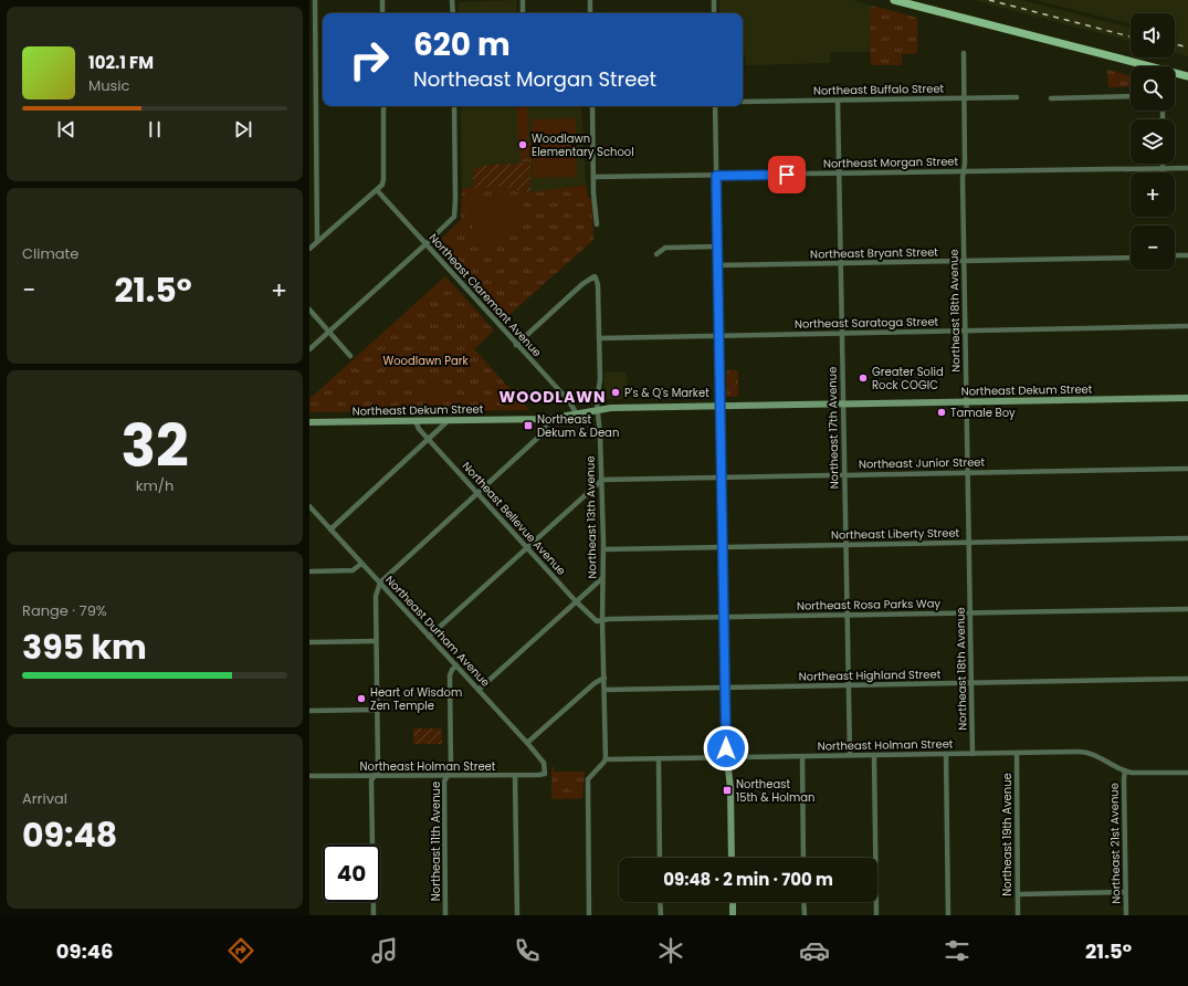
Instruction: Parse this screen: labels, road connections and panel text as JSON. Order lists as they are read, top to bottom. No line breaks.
{"streets":{"street":["Northeast Buffalo Street","Northeast Morgan Street","Northeast Bryant Street","Northeast Claremont Avenue","Northeast 18th Avenue","Northeast Saratoga Street","Northeast Dekum Street","Northeast 17th Avenue","Northeast Junior Street","Northeast 13th Avenue","Northeast Bellevue Avenue","Northeast Liberty Street","Northeast Rosa Parks Way","Northeast Durham Avenue","Northeast Highland Street","Northeast Holman Street","Northeast 19th Avenue","Northeast 11th Avenue","Northeast 21st Avenue"]},"crossings":[["Northeast Buffalo Street","Northeast 18th Avenue"],["Northeast Buffalo Street","Northeast 17th Avenue"],["Northeast Morgan Street","Northeast 18th Avenue"],["Northeast Morgan Street","Northeast 17th Avenue"],["Northeast Bryant Street","Northeast 18th Avenue"],["Northeast Bryant Street","Northeast 17th Avenue"],["Northeast Claremont Avenue","Northeast Dekum Street"],["Northeast Claremont Avenue","Northeast 13th Avenue"],["Northeast 18th Avenue","Northeast Saratoga Street"],["Northeast 18th Avenue","Northeast Dekum Street"],["Northeast 18th Avenue","Northeast Junior Street"],["Northeast 18th Avenue","Northeast Liberty Street"],["Northeast 18th Avenue","Northeast Rosa Parks Way"],["Northeast 18th Avenue","Northeast Highland Street"],["Northeast 18th Avenue","Northeast Holman Street"],["Northeast Saratoga Street","Northeast 17th Avenue"],["Northeast Saratoga Street","Northeast 13th Avenue"],["Northeast Dekum Street","Northeast 17th Avenue"],["Northeast Dekum Street","Northeast 13th Avenue"],["Northeast Dekum Street","Northeast Bellevue Avenue"],["Northeast 17th Avenue","Northeast Junior Street"],["Northeast 17th Avenue","Northeast Liberty Street"],["Northeast 17th Avenue","Northeast Rosa Parks Way"],["Northeast 17th Avenue","Northeast Highland Street"],["Northeast 17th Avenue","Northeast Holman Street"],["Northeast Junior Street","Northeast 13th Avenue"],["Northeast 13th Avenue","Northeast Bellevue Avenue"],["Northeast 13th Avenue","Northeast Liberty Street"],["Northeast 13th Avenue","Northeast Rosa Parks Way"],["Northeast 13th Avenue","Northeast Highland Street"],["Northeast 13th Avenue","Northeast Holman Street"],["Northeast Bellevue Avenue","Northeast Rosa Parks Way"],["Northeast Durham Avenue","Northeast Holman Street"],["Northeast Durham Avenue","Northeast 11th Avenue"],["Northeast Holman Street","Northeast 19th Avenue"],["Northeast Holman Street","Northeast 11th Avenue"],["Northeast Holman Street","Northeast 21st Avenue"]],"districts":["WOODLAWN"],"parks":["Woodlawn Park"],"places":{"other":["Woodlawn Elementary School","Greater Solid Rock COGIC","P's & Q's Market","Tamale Boy","Heart of Wisdom Zen Temple"],"transit":["Northeast Dekum & Dean","Northeast 15th & Holman"]},"page":{"map_buttons":["+","−"],"turn":["620 m","Northeast Morgan Street"],"song":["102.1 FM","Music"],"tile":["Climate",["32","km/h"],["Range · 79%","395 km"],["Arrival","09:48"]],"heat":["−","21.5°","+"],"limit":"40","trip":"09:48 · 2 min · 700 m","tabs":["09:46","21.5°"]}}
